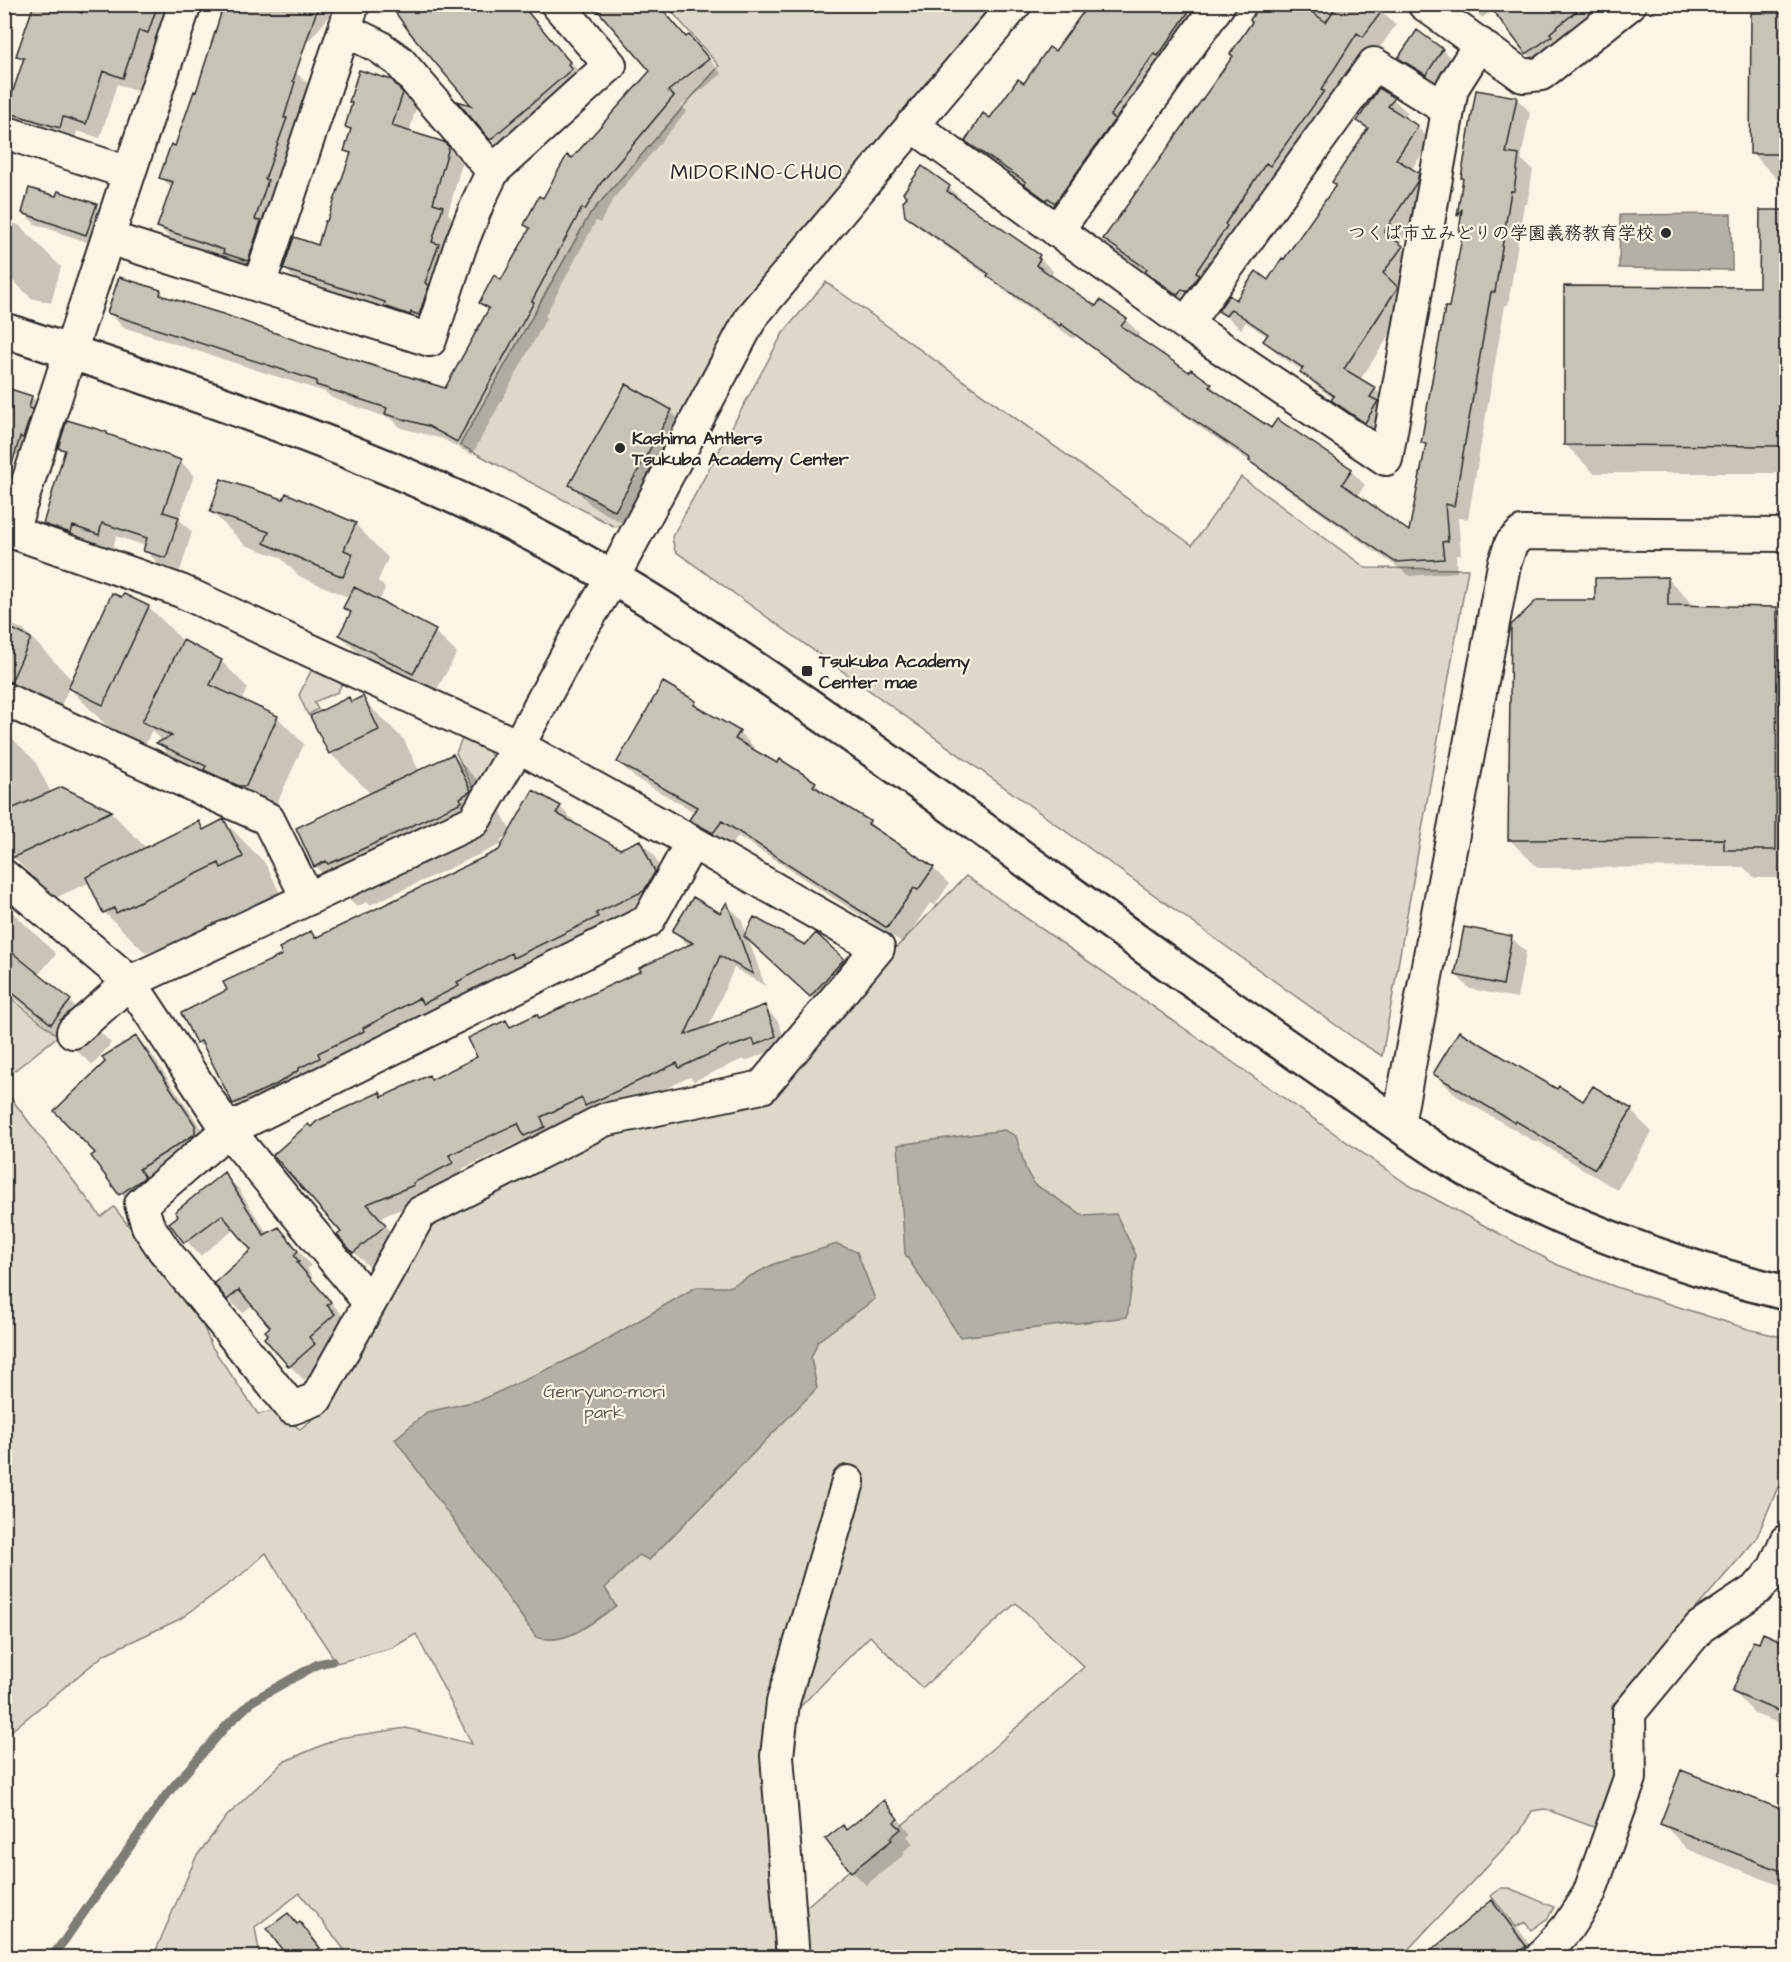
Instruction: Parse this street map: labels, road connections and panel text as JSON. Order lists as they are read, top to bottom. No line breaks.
{"districts":["MIDORINO-CHUO"],"parks":["Genryuno-mori park"],"places":{"other":["つくば市立みどりの学園義務教育学校","Kashima Antlers Tsukuba Academy Center"],"transit":["Tsukuba Academy Center mae"]}}
